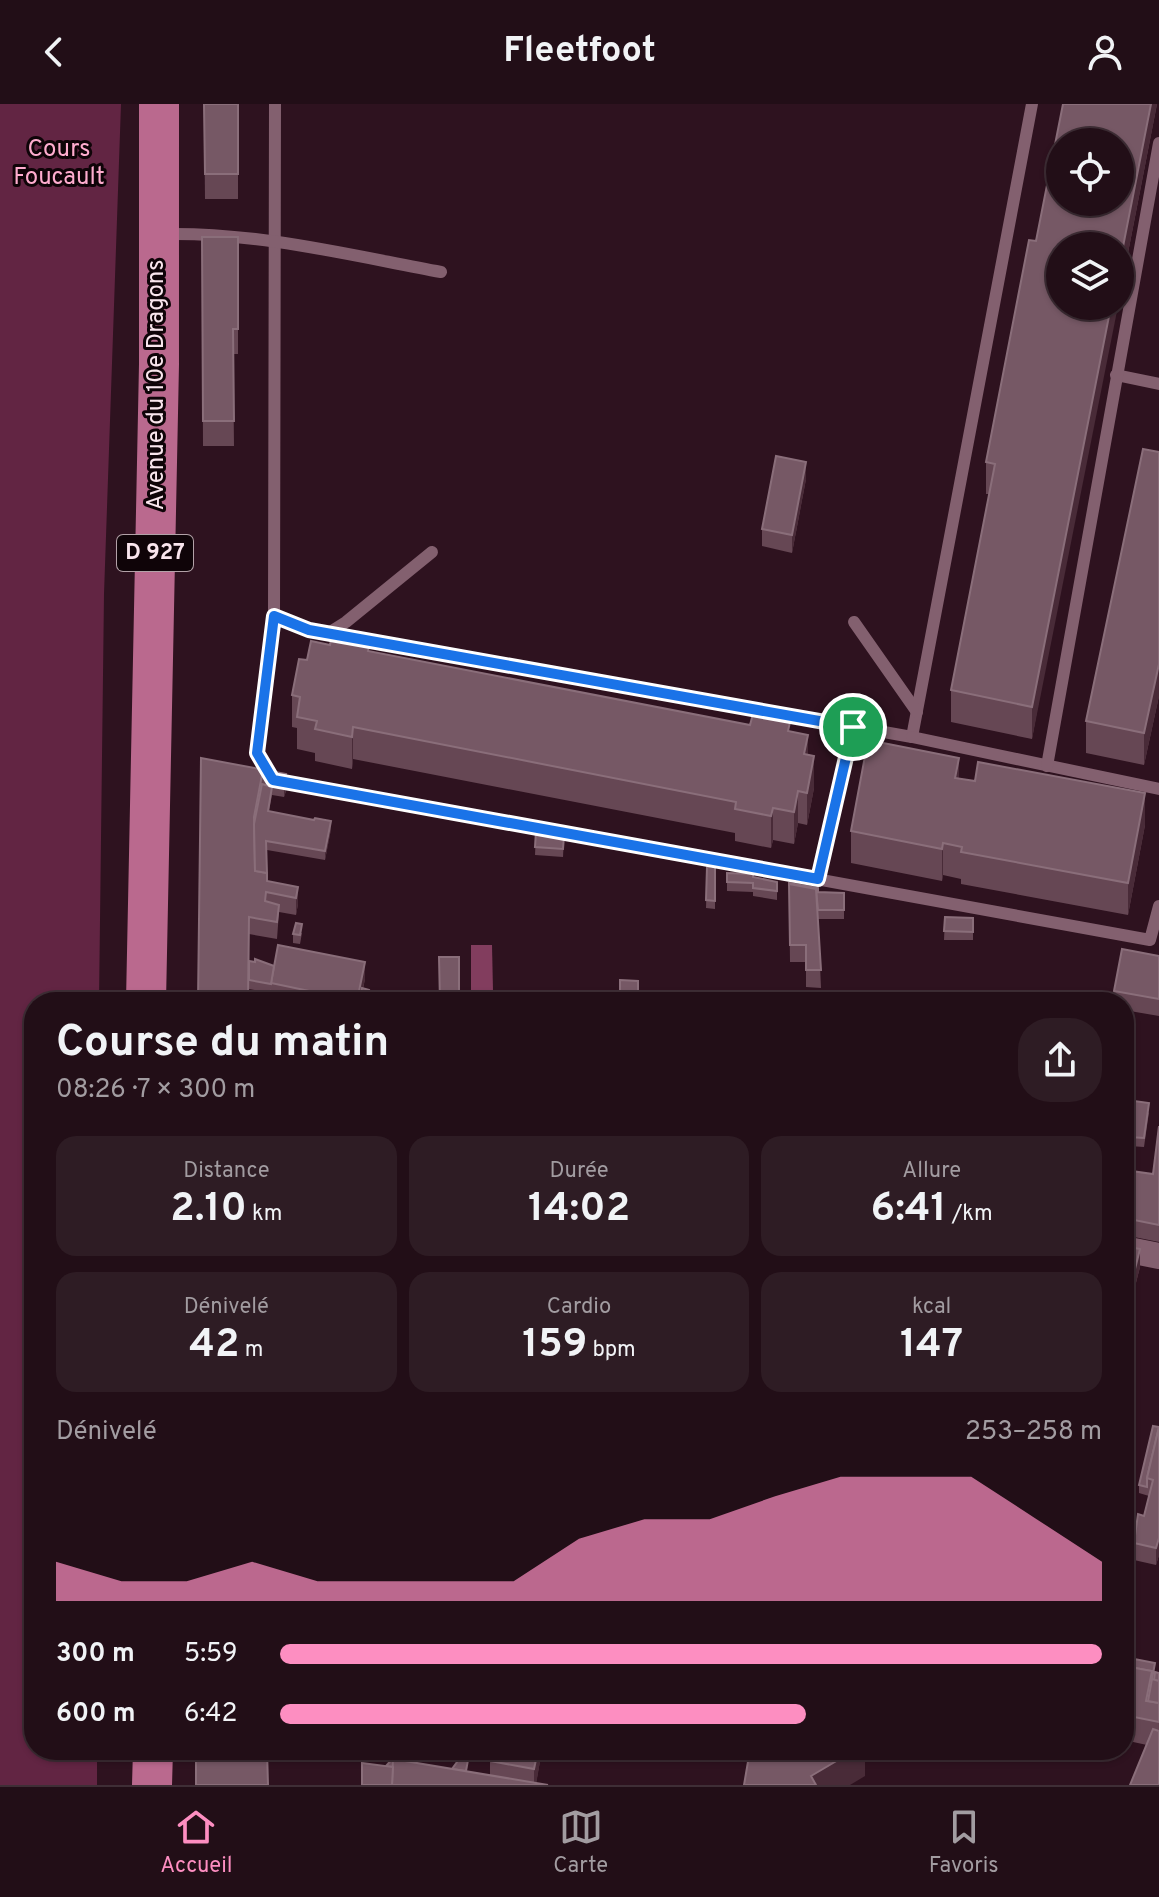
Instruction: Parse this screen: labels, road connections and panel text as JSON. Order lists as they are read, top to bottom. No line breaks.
{"streets":{"main road":["Avenue du 10e Dragons","D 927"]},"parks":["Cours Foucault"],"page":{"header":"Fleetfoot","heading":["Course du matin","08:26 · 7 × 300 m"],"stats":[["Distance","2.10 km"],["Durée","14:02"],["Allure","6:41 /km"],["Dénivelé","42 m"],["Cardio","159 bpm"],["kcal","147"]],"chart":["Dénivelé","253–258 m"],"list":[{"name":"300 m","note":"5:59"},{"name":"600 m","note":"6:42"}],"tabs":["Accueil","Carte","Favoris"]}}
